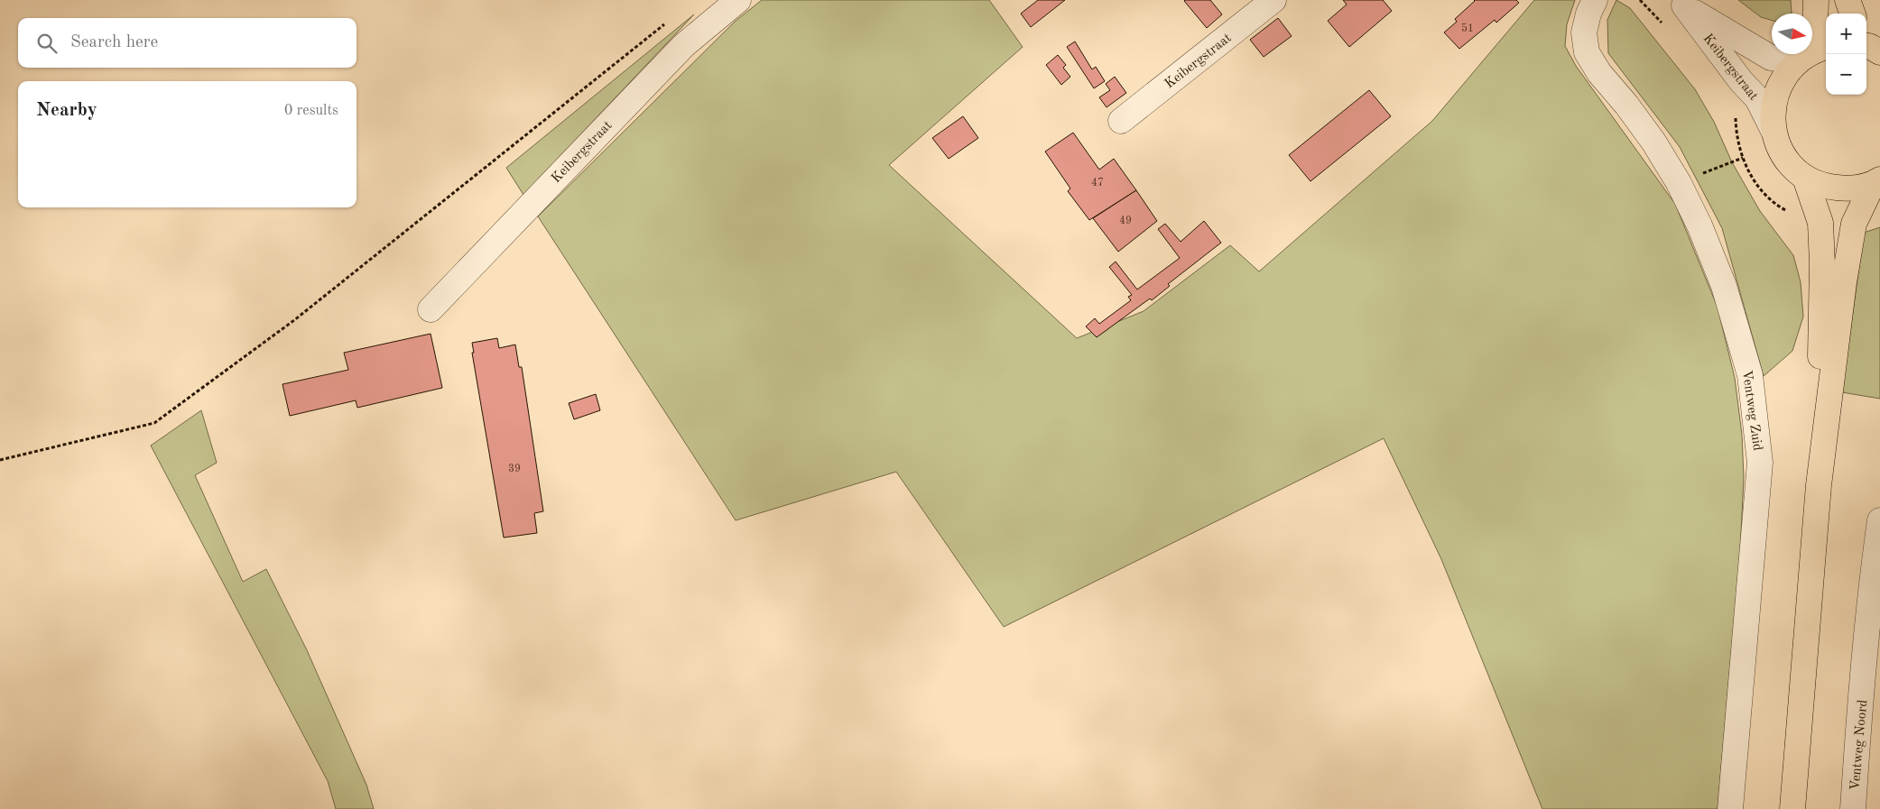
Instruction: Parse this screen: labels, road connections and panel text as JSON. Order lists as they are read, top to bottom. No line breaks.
{"streets":{"street":["Keibergstraat","Ventweg Zuid","Ventweg Noord"]},"house_numbers":["51","47","49","39"],"north":"right","page":{"map_buttons":["+","−"],"search":"Search here","heading":["Nearby","0 results"]}}
